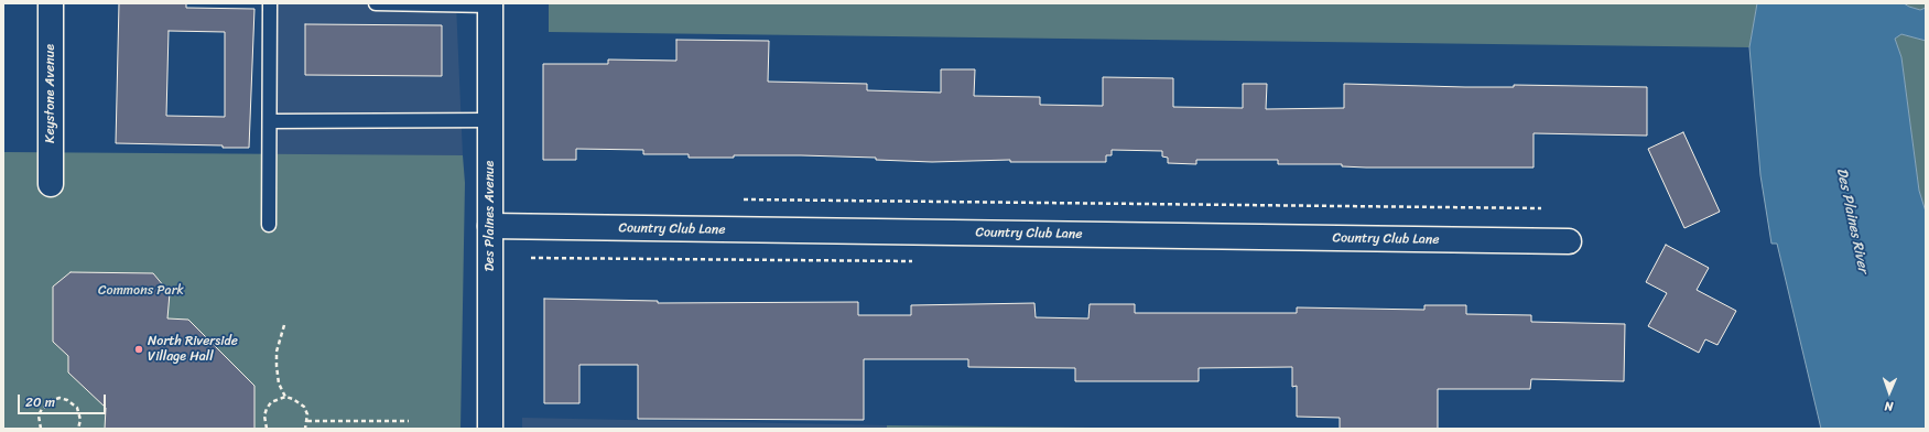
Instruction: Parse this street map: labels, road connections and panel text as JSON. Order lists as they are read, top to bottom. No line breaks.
{"streets":{"street":["Keystone Avenue","Des Plaines Avenue","Country Club Lane"]},"crossings":[["Des Plaines Avenue","Country Club Lane"]],"water":["Des Plaines River"],"parks":["Commons Park"],"places":["North Riverside Village Hall"],"scale_bar":"20 m","north":"bottom"}
